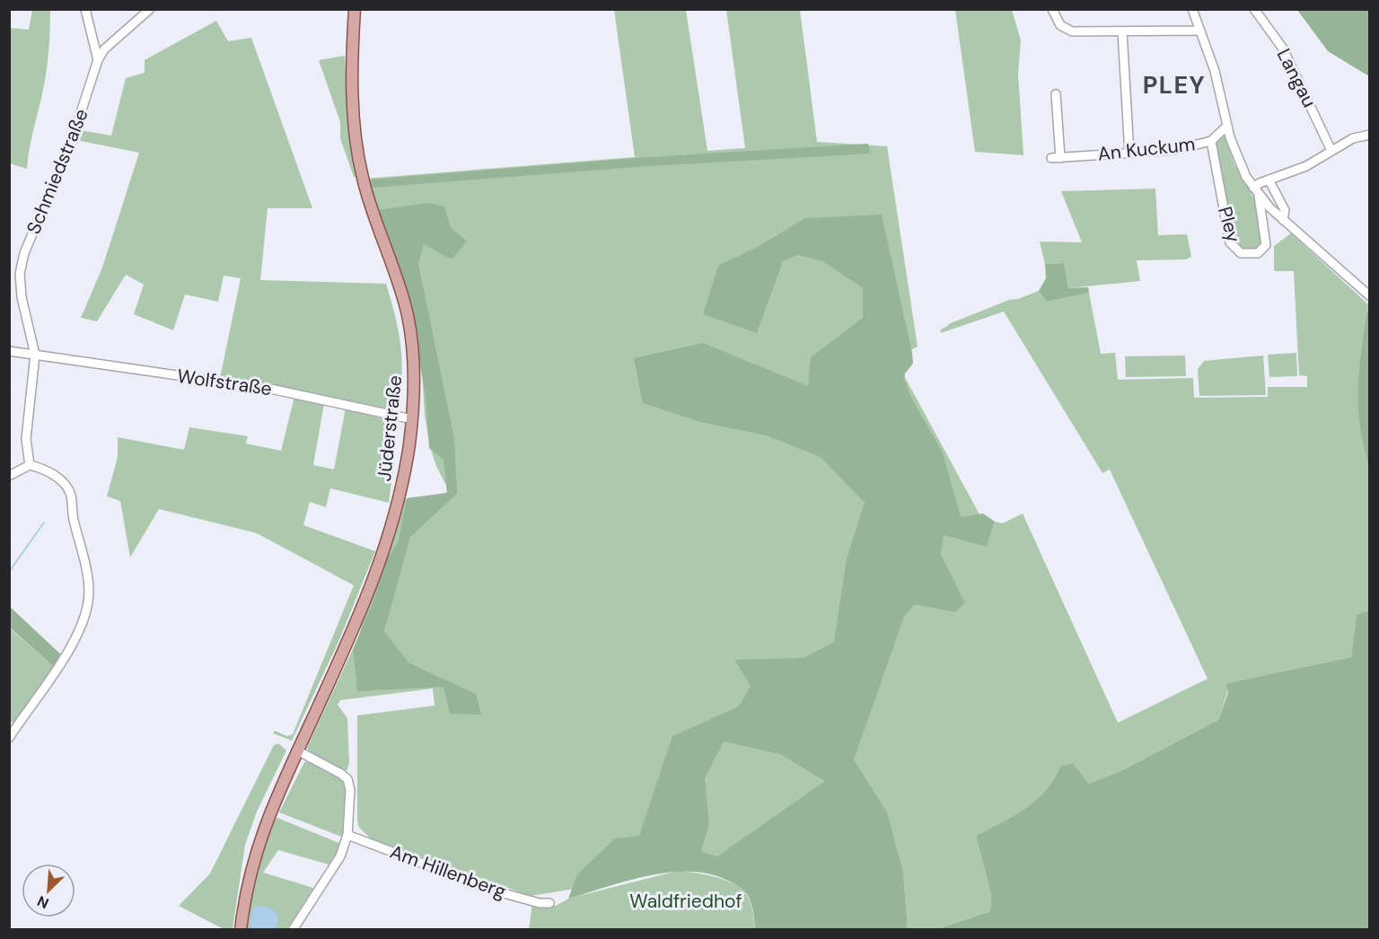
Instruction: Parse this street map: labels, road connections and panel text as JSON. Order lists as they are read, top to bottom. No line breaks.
{"streets":{"main road":["Jüderstraße"],"street":["Langau","An Kuckum","Schmiedstraße","Pley","Wolfstraße","Am Hillenberg"]},"crossings":[["An Kuckum","Pley"],["Schmiedstraße","Wolfstraße"],["Wolfstraße","Jüderstraße"]],"districts":["PLEY"],"parks":["Waldfriedhof"],"north":"bottom left"}
